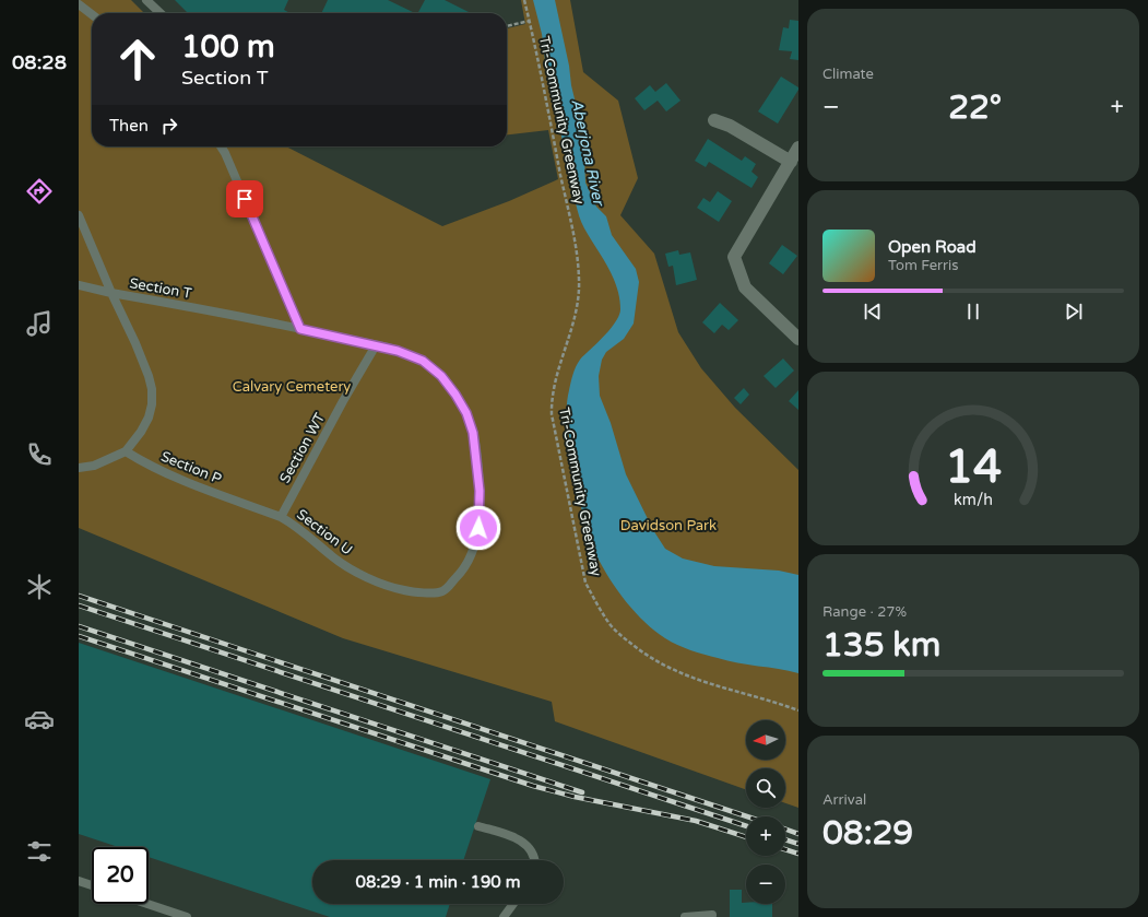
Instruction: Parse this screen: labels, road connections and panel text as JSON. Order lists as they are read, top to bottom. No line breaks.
{"streets":{"lane":["Section T","Section WT","Section P","Section U"],"path":["Tri-Community Greenway"]},"crossings":[["Section T","Section WT"],["Section T","Section P"],["Section T","Section U"],["Section WT","Section P"],["Section WT","Section U"],["Section P","Section U"]],"water":["Aberjona River"],"parks":["Calvary Cemetery","Davidson Park"],"north":"left","page":{"tabs":"08:28","tile":["Climate",["Range · 27%","135 km"],["Arrival","08:29"]],"turn":["100 m","Section T"],"heat":["−","22°","+"],"then":"Then","song":["Open Road","Tom Ferris"],"map_buttons":["+","−"],"limit":"20","trip":"08:29 · 1 min · 190 m","gauge":["14","km/h"]}}
